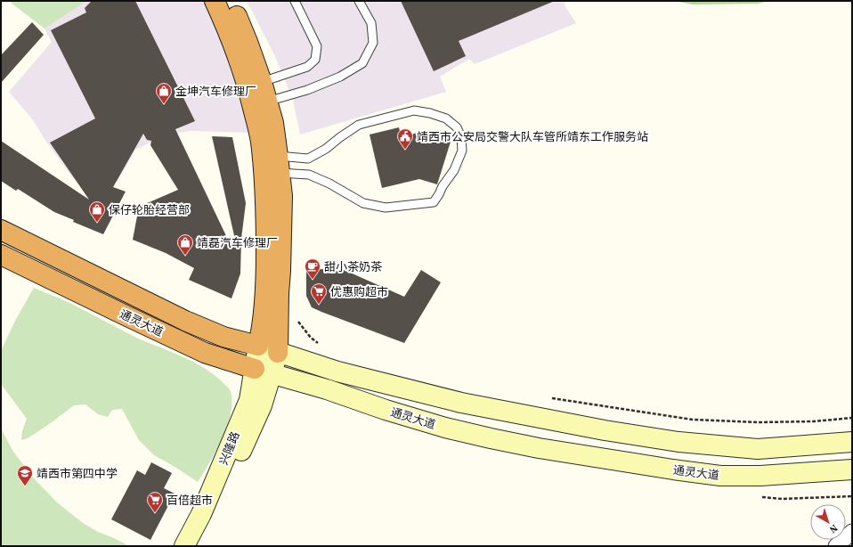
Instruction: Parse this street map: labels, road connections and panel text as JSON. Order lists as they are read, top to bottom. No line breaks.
{"streets":{"highway":["通灵大道"],"main road":["兴隆路"]},"crossings":[["通灵大道","兴隆路"]],"places":{"shop":["金坤汽车修理厂","保仔轮胎经营部","靖磊汽车修理厂"],"public building":["靖西市公安局交警大队车管所靖东工作服务站"],"cafe":["甜小茶奶茶"],"supermarket":["优惠购超市","百倍超市"],"school or university":["靖西市第四中学"]},"north":"bottom right"}
